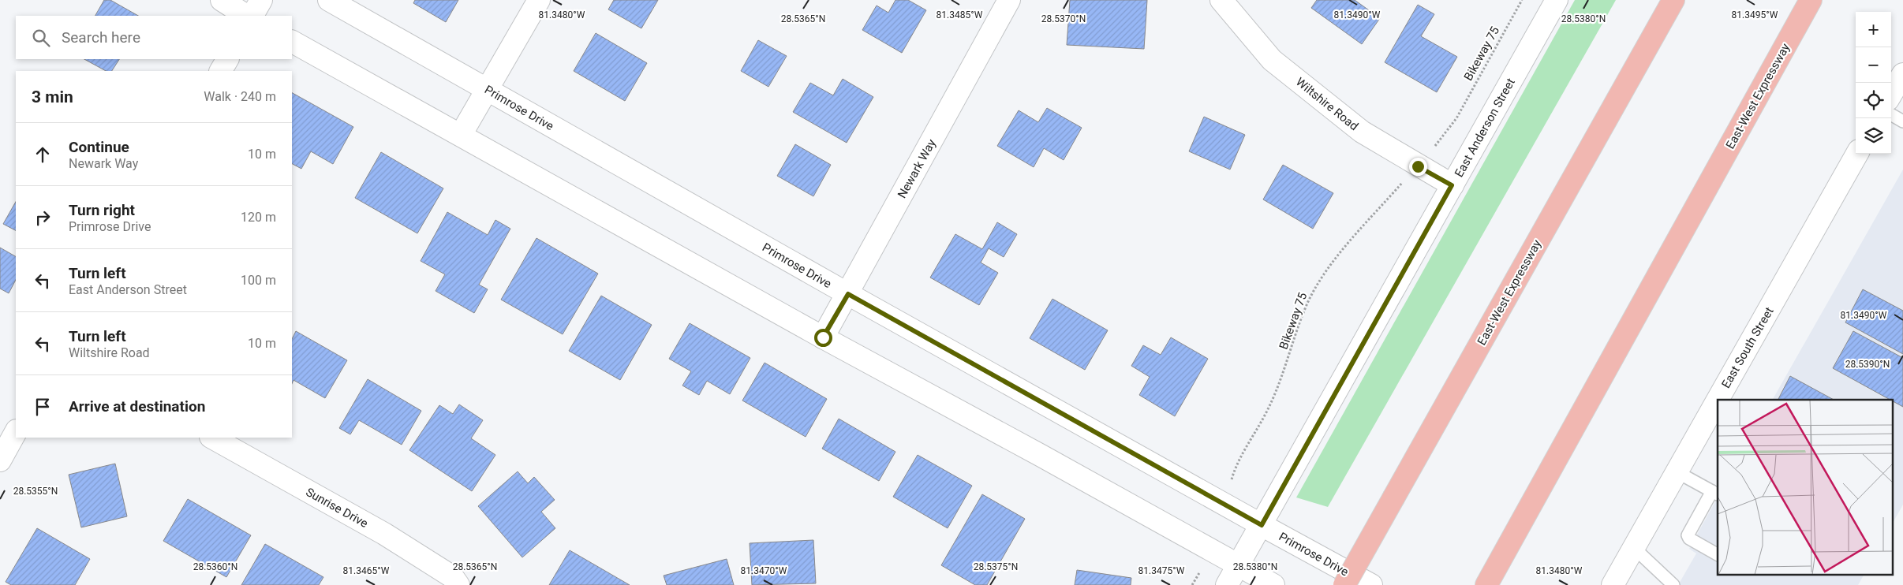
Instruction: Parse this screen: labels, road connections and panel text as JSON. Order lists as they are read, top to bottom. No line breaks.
{"streets":{"highway":["East-West Expressway"],"street":["Wiltshire Road","Primrose Drive","East Anderson Street","Newark Way","East South Street","Sunrise Drive"],"path":["Bikeway 75"]},"crossings":[["Wiltshire Road","East Anderson Street"],["Primrose Drive","East Anderson Street"],["Primrose Drive","Newark Way"]],"page":{"map_buttons":["+","−"],"search":"Search here","heading":["3 min","Walk · 240 m"],"list":[["Continue","Newark Way","10 m"],["Turn right","Primrose Drive","120 m"],["Turn left","East Anderson Street","100 m"],["Turn left","Wiltshire Road","10 m"],"Arrive at destination"]},"coordinates":["81.3495°W","81.3480°W","81.3485°W","81.3490°W","28.5365°N","28.5370°N","28.5380°N","28.5390°N","28.5355°N","28.5360°N","28.5375°N","81.3465°W","81.3470°W","81.3475°W"]}
